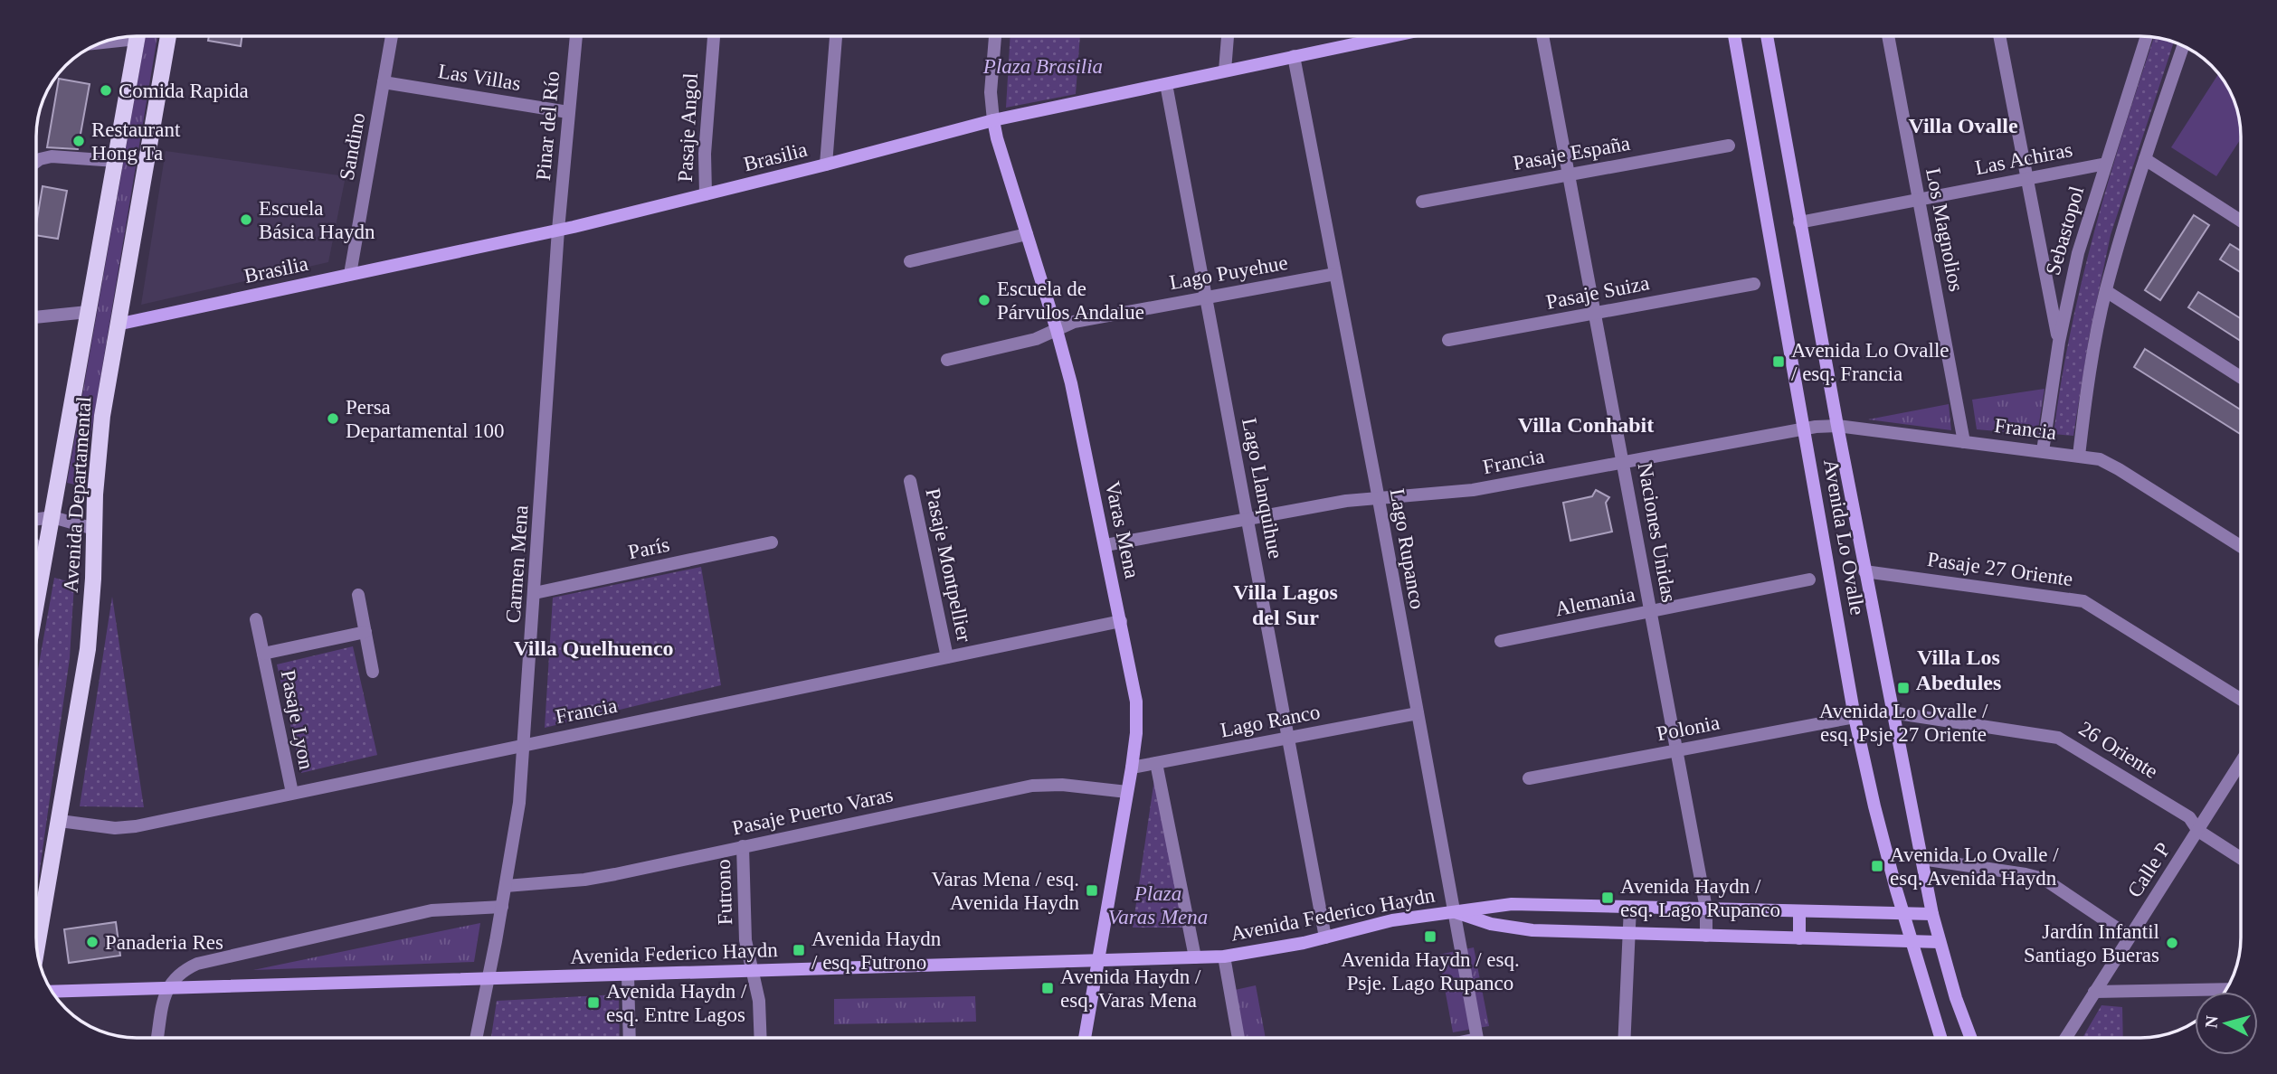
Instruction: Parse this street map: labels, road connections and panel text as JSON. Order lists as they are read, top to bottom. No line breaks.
{"streets":{"main road":["Avenida Departamental"],"street":["Las Villas","Pinar del Río","Pasaje Angol","Sandino","Pasaje España","Brasilia","Las Achiras","Los Magnolios","Sebastopol","Lago Puyehue","Pasaje Suiza","Francia","Lago Llanquihue","Varas Mena","Naciones Unidas","Avenida Lo Ovalle","París","Lago Rupanco","Carmen Mena","Pasaje Montpellier","Pasaje 27 Oriente","Alemania","Pasaje Lyon","Lago Ranco","Polonia","26 Oriente","Pasaje Puerto Varas","Calle P","Futrono","Avenida Federico Haydn"]},"crossings":[["Las Villas","Pinar del Río"],["Las Villas","Sandino"],["Pinar del Río","Brasilia"],["Pinar del Río","Carmen Mena"],["Pasaje Angol","Brasilia"],["Sandino","Brasilia"],["Pasaje España","Naciones Unidas"],["Brasilia","Lago Llanquihue"],["Brasilia","Avenida Departamental"],["Brasilia","Varas Mena"],["Brasilia","Lago Rupanco"],["Brasilia","Carmen Mena"],["Las Achiras","Los Magnolios"],["Las Achiras","Sebastopol"],["Las Achiras","Avenida Lo Ovalle"],["Los Magnolios","Francia"],["Sebastopol","Francia"],["Lago Puyehue","Lago Llanquihue"],["Lago Puyehue","Varas Mena"],["Lago Puyehue","Lago Rupanco"],["Pasaje Suiza","Naciones Unidas"],["Francia","Lago Llanquihue"],["Francia","Avenida Departamental"],["Francia","Varas Mena"],["Francia","Naciones Unidas"],["Francia","Avenida Lo Ovalle"],["Francia","Lago Rupanco"],["Francia","Carmen Mena"],["Francia","Pasaje Montpellier"],["Francia","Pasaje Lyon"],["Lago Llanquihue","Lago Ranco"],["Lago Llanquihue","Avenida Federico Haydn"],["Varas Mena","Lago Ranco"],["Varas Mena","Pasaje Puerto Varas"],["Varas Mena","Avenida Federico Haydn"],["Naciones Unidas","Alemania"],["Naciones Unidas","Polonia"],["Naciones Unidas","Avenida Federico Haydn"],["Avenida Lo Ovalle","Pasaje 27 Oriente"],["Avenida Lo Ovalle","Polonia"],["Avenida Lo Ovalle","26 Oriente"],["Avenida Lo Ovalle","Avenida Federico Haydn"],["París","Carmen Mena"],["Lago Rupanco","Lago Ranco"],["Lago Rupanco","Avenida Federico Haydn"],["Carmen Mena","Pasaje Puerto Varas"],["Carmen Mena","Avenida Federico Haydn"],["26 Oriente","Calle P"],["Pasaje Puerto Varas","Futrono"],["Futrono","Avenida Federico Haydn"]],"districts":["Villa Ovalle","Villa Conhabit","Villa Lagos del Sur","Villa Quelhuenco","Villa Los Abedules"],"parks":["Plaza Brasilia","Plaza Varas Mena"],"places":{"other":["Comida Rapida","Restaurant Hong Ta","Escuela Básica Haydn","Escuela de Párvulos Andalue","Persa Departamental 100","Panaderia Res","Jardín Infantil Santiago Bueras"],"transit":["Avenida Lo Ovalle / esq. Francia","Avenida Lo Ovalle / esq. Psje 27 Oriente","Avenida Lo Ovalle / esq. Avenida Haydn","Varas Mena / esq. Avenida Haydn","Avenida Haydn / esq. Lago Rupanco","Avenida Haydn / esq. Psje. Lago Rupanco","Avenida Haydn / esq. Futrono","Avenida Haydn / esq. Varas Mena","Avenida Haydn / esq. Entre Lagos"]},"north":"left"}
